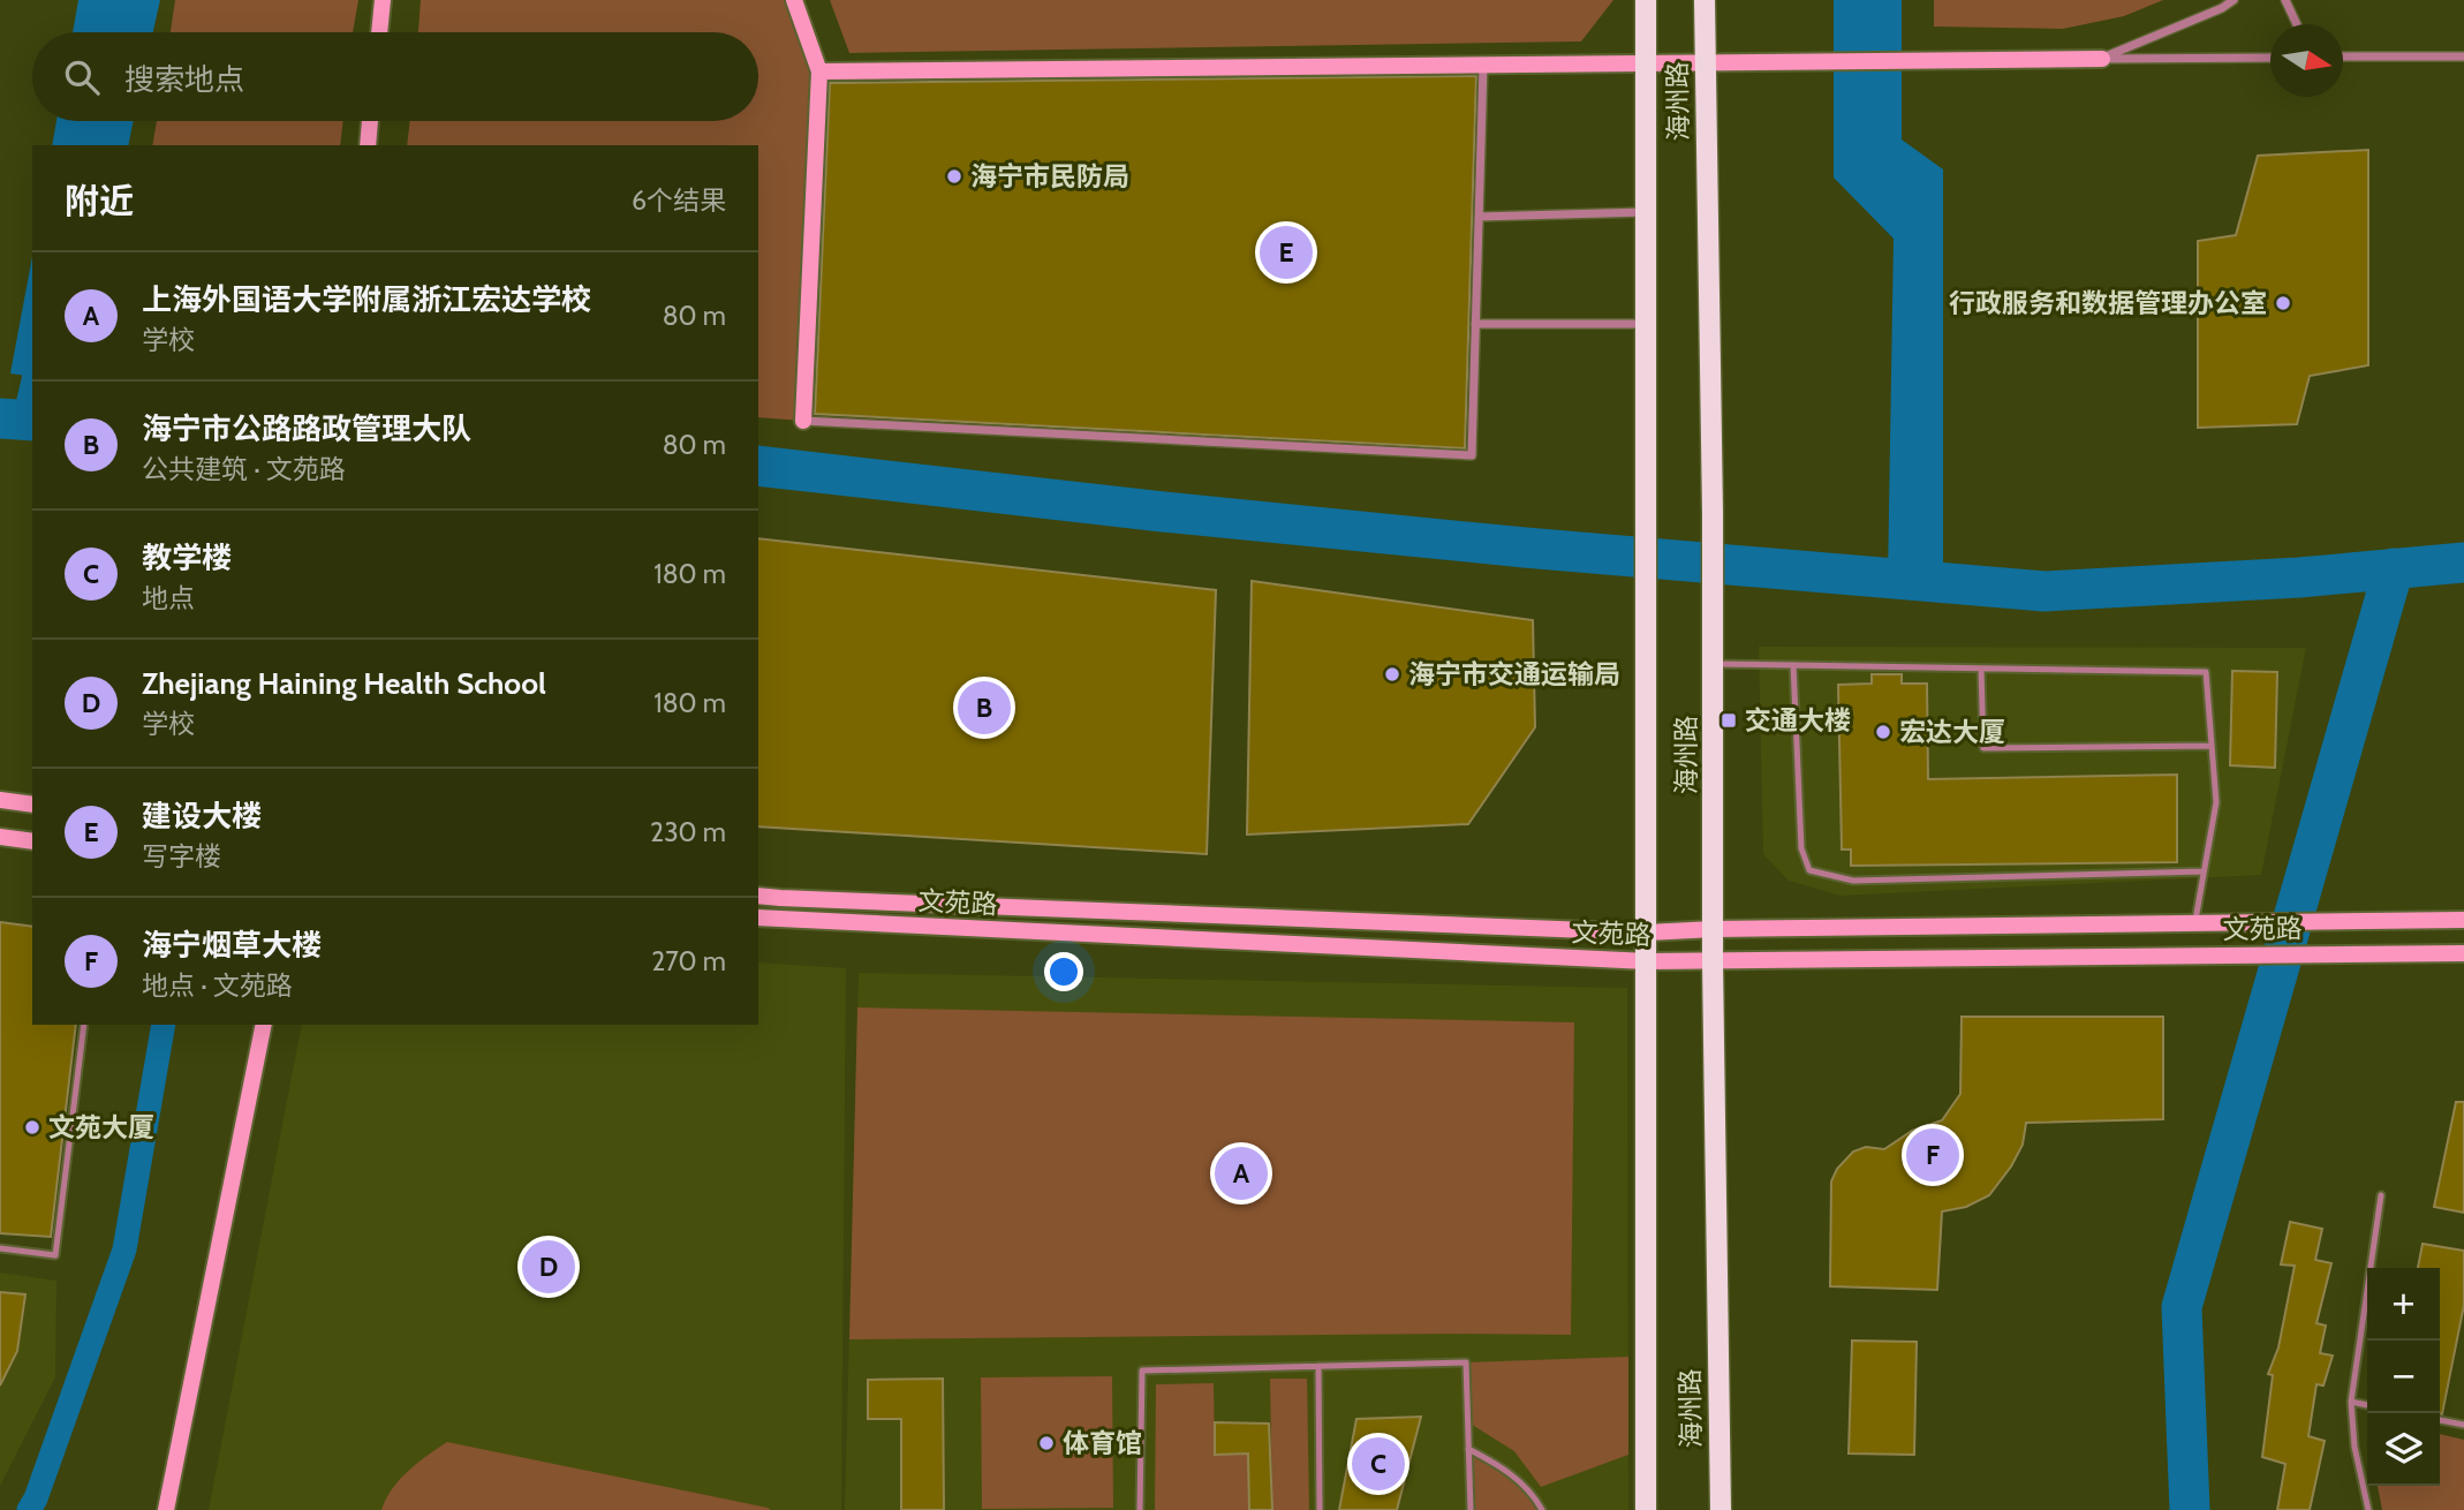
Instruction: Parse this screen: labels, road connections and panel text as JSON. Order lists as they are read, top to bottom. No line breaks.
{"streets":{"main road":["海州路","文苑路"]},"crossings":[["海州路","文苑路"]],"places":{"other":["海宁市民防局","行政服务和数据管理办公室","海宁市交通运输局","宏达大厦","文苑大厦","体育馆"],"transit":["交通大楼"]},"north":"right","page":{"search":"搜索地点","heading":["附近","6个结果"],"pins":["E","B","F","A","D","C"],"list":[{"mark":"A","name":"上海外国语大学附属浙江宏达学校","note":"学校","value":"80 m"},{"mark":"B","name":"海宁市公路路政管理大队","note":"公共建筑 · 文苑路","value":"80 m"},{"mark":"C","name":"教学楼","note":"地点","value":"180 m"},{"mark":"D","name":"Zhejiang Haining Health School","note":"学校","value":"180 m"},{"mark":"E","name":"建设大楼","note":"写字楼","value":"230 m"},{"mark":"F","name":"海宁烟草大楼","note":"地点 · 文苑路","value":"270 m"}],"map_buttons":["+","−"]}}
